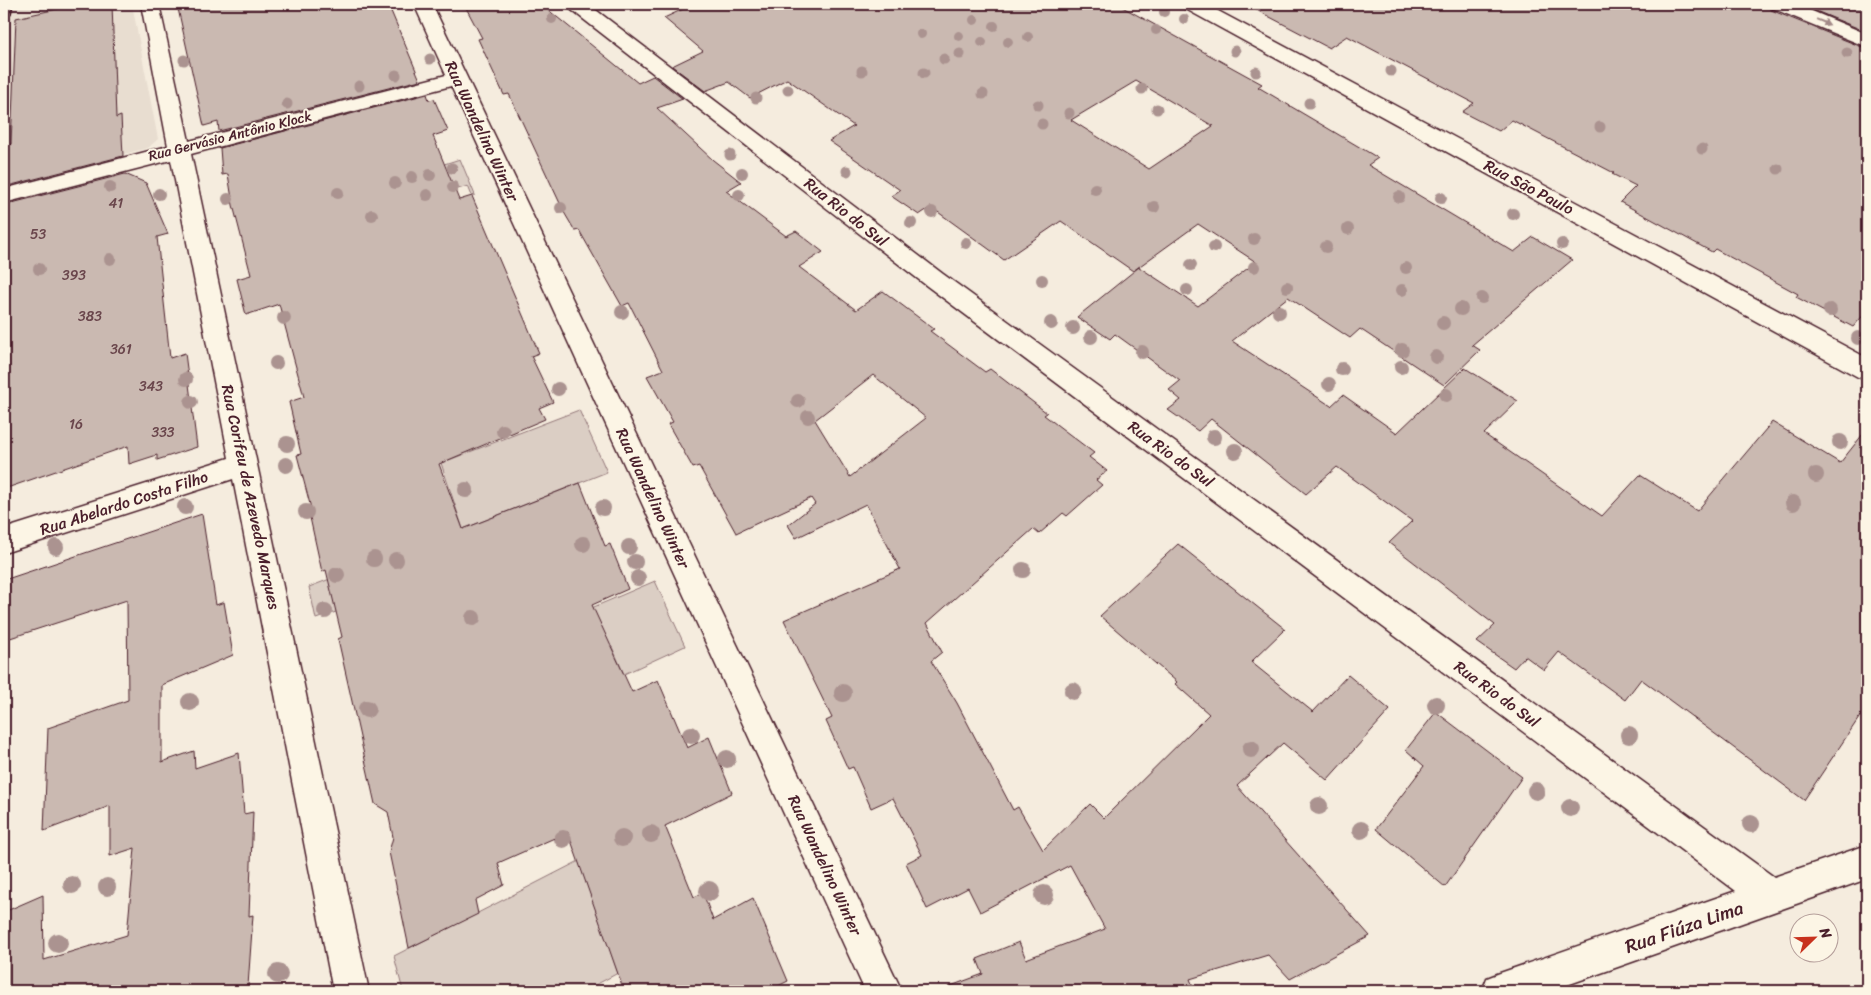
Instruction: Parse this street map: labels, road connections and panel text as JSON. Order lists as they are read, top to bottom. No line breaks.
{"streets":{"street":["Rua Wandelino Winter","Rua Gervásio Antônio Klock","Rua São Paulo","Rua Rio do Sul","Rua Corifeu de Azevedo Marques","Rua Abelardo Costa Filho","Rua Fiúza Lima"]},"crossings":[["Rua Wandelino Winter","Rua Gervásio Antônio Klock"],["Rua Gervásio Antônio Klock","Rua Corifeu de Azevedo Marques"],["Rua Rio do Sul","Rua Fiúza Lima"],["Rua Corifeu de Azevedo Marques","Rua Abelardo Costa Filho"]],"house_numbers":["41","53","393","383","361","343","16","333"],"north":"top right"}
